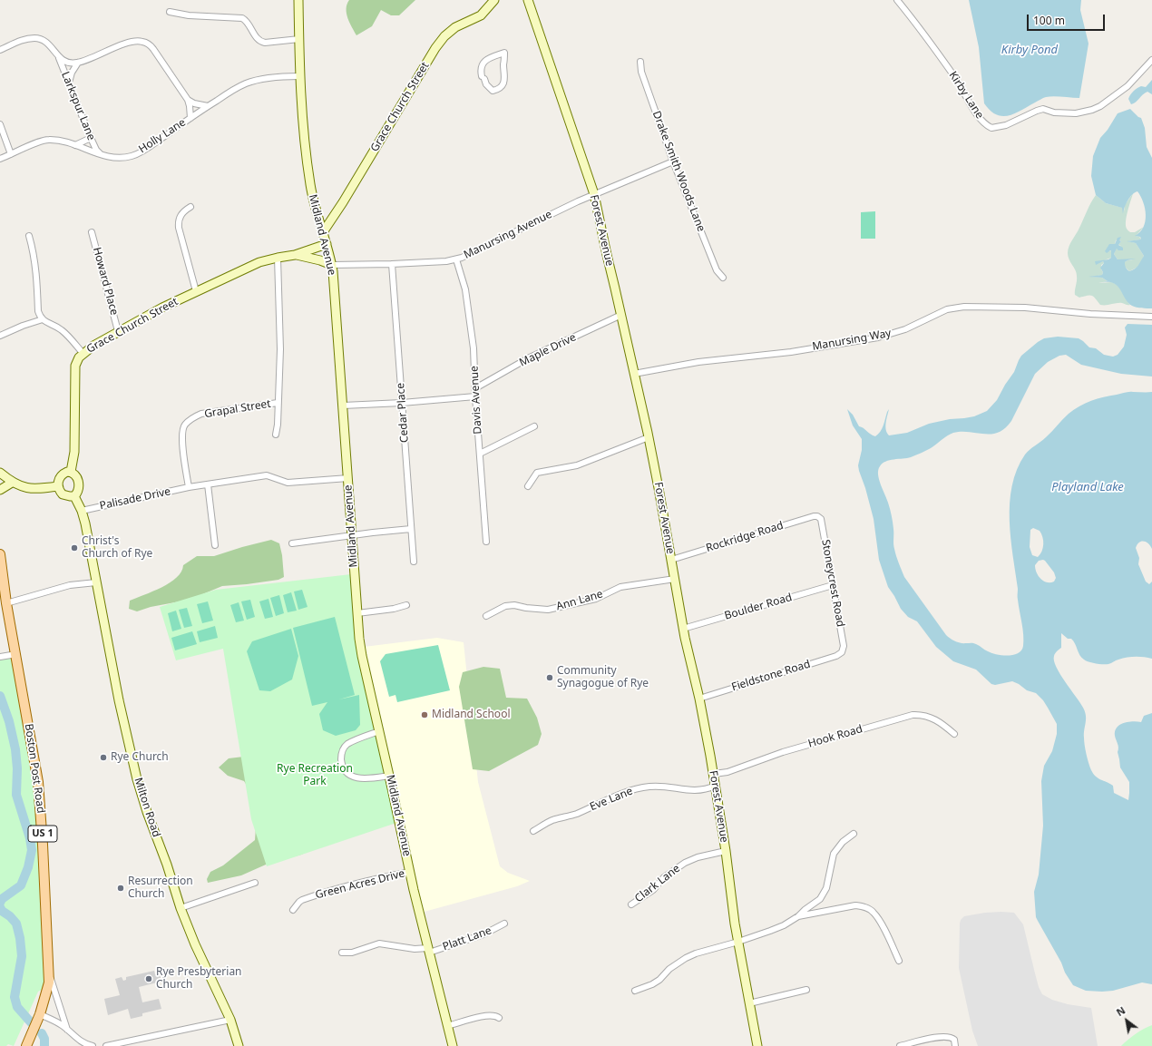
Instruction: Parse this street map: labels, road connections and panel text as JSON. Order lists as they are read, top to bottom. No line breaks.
{"streets":{"main road":["Boston Post Road","US 1"],"street":["Kirby Lane","Larkspur Lane","Grace Church Street","Holly Lane","Drake Smith Woods Lane","Forest Avenue","Midland Avenue","Manursing Avenue","Howard Place","Manursing Way","Maple Drive","Davis Avenue","Grapal Street","Cedar Place","Palisade Drive","Rockridge Road","Stoneycrest Road","Ann Lane","Boulder Road","Fieldstone Road","Hook Road","Eve Lane","Milton Road","Clark Lane","Green Acres Drive","Platt Lane"]},"crossings":[["Larkspur Lane","Holly Lane"],["Grace Church Street","Midland Avenue"],["Grace Church Street","Manursing Avenue"],["Grace Church Street","Howard Place"],["Grace Church Street","Grapal Street"],["Grace Church Street","Milton Road"],["Holly Lane","Midland Avenue"],["Drake Smith Woods Lane","Manursing Avenue"],["Forest Avenue","Manursing Avenue"],["Forest Avenue","Manursing Way"],["Forest Avenue","Maple Drive"],["Forest Avenue","Rockridge Road"],["Forest Avenue","Ann Lane"],["Forest Avenue","Boulder Road"],["Forest Avenue","Fieldstone Road"],["Forest Avenue","Hook Road"],["Forest Avenue","Eve Lane"],["Forest Avenue","Clark Lane"],["Midland Avenue","Manursing Avenue"],["Midland Avenue","Palisade Drive"],["Midland Avenue","Green Acres Drive"],["Midland Avenue","Platt Lane"],["Manursing Avenue","Davis Avenue"],["Manursing Avenue","Cedar Place"],["Maple Drive","Davis Avenue"],["Grapal Street","Palisade Drive"],["Palisade Drive","Milton Road"],["Rockridge Road","Stoneycrest Road"],["Stoneycrest Road","Boulder Road"],["Stoneycrest Road","Fieldstone Road"]],"water":["Kirby Pond","Playland Lake"],"parks":["Rye Recreation Park"],"places":["Christ's Church of Rye","Community Synagogue of Rye","Midland School","Rye Church","Resurrection Church","Rye Presbyterian Church"],"scale_bar":"100 m","north":"top left"}
